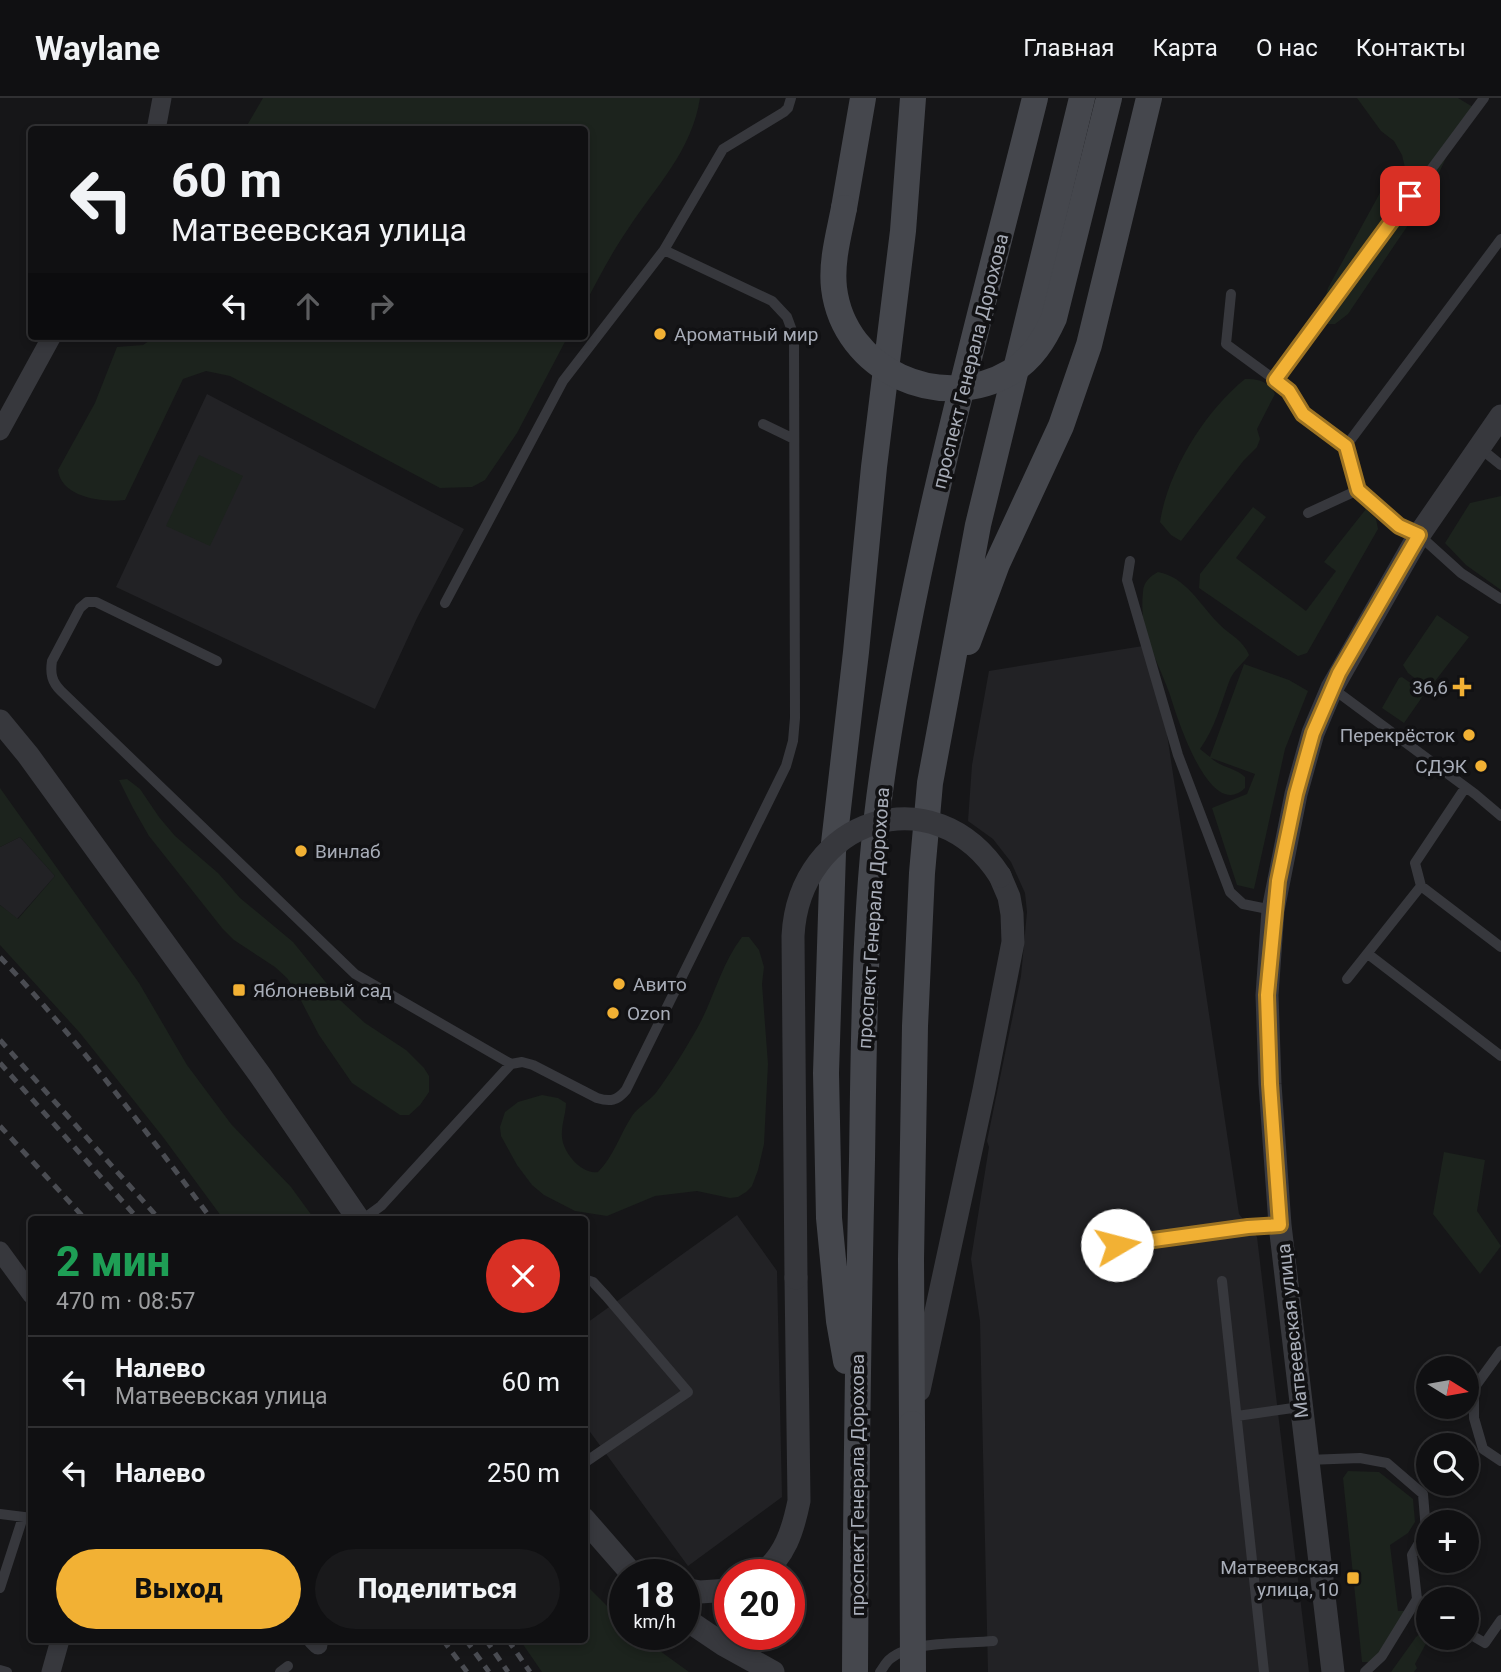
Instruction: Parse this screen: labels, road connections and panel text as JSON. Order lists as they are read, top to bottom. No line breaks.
{"streets":{"main road":["проспект Генерала Дорохова"],"street":["Матвеевская улица"]},"places":{"other":["Ароматный мир","Перекрёсток","СДЭК","Винлаб","Авито","Ozon"],"health":["36,6"],"transit":["Яблоневый сад","Матвеевская улица, 10"]},"north":"right","page":{"header":"Waylane","nav":["Главная","Карта","О нас","Контакты"],"turn":["60 m","Матвеевская улица"],"heading":["2 мин","470 m · 08:57"],"list":[{"name":"Налево","note":"Матвеевская улица","value":"60 m"},{"name":"Налево","value":"250 m"}],"map_buttons":["+","−"],"buttons":["Выход","Поделиться"],"speed":"18 km/h","limit":"20"}}
